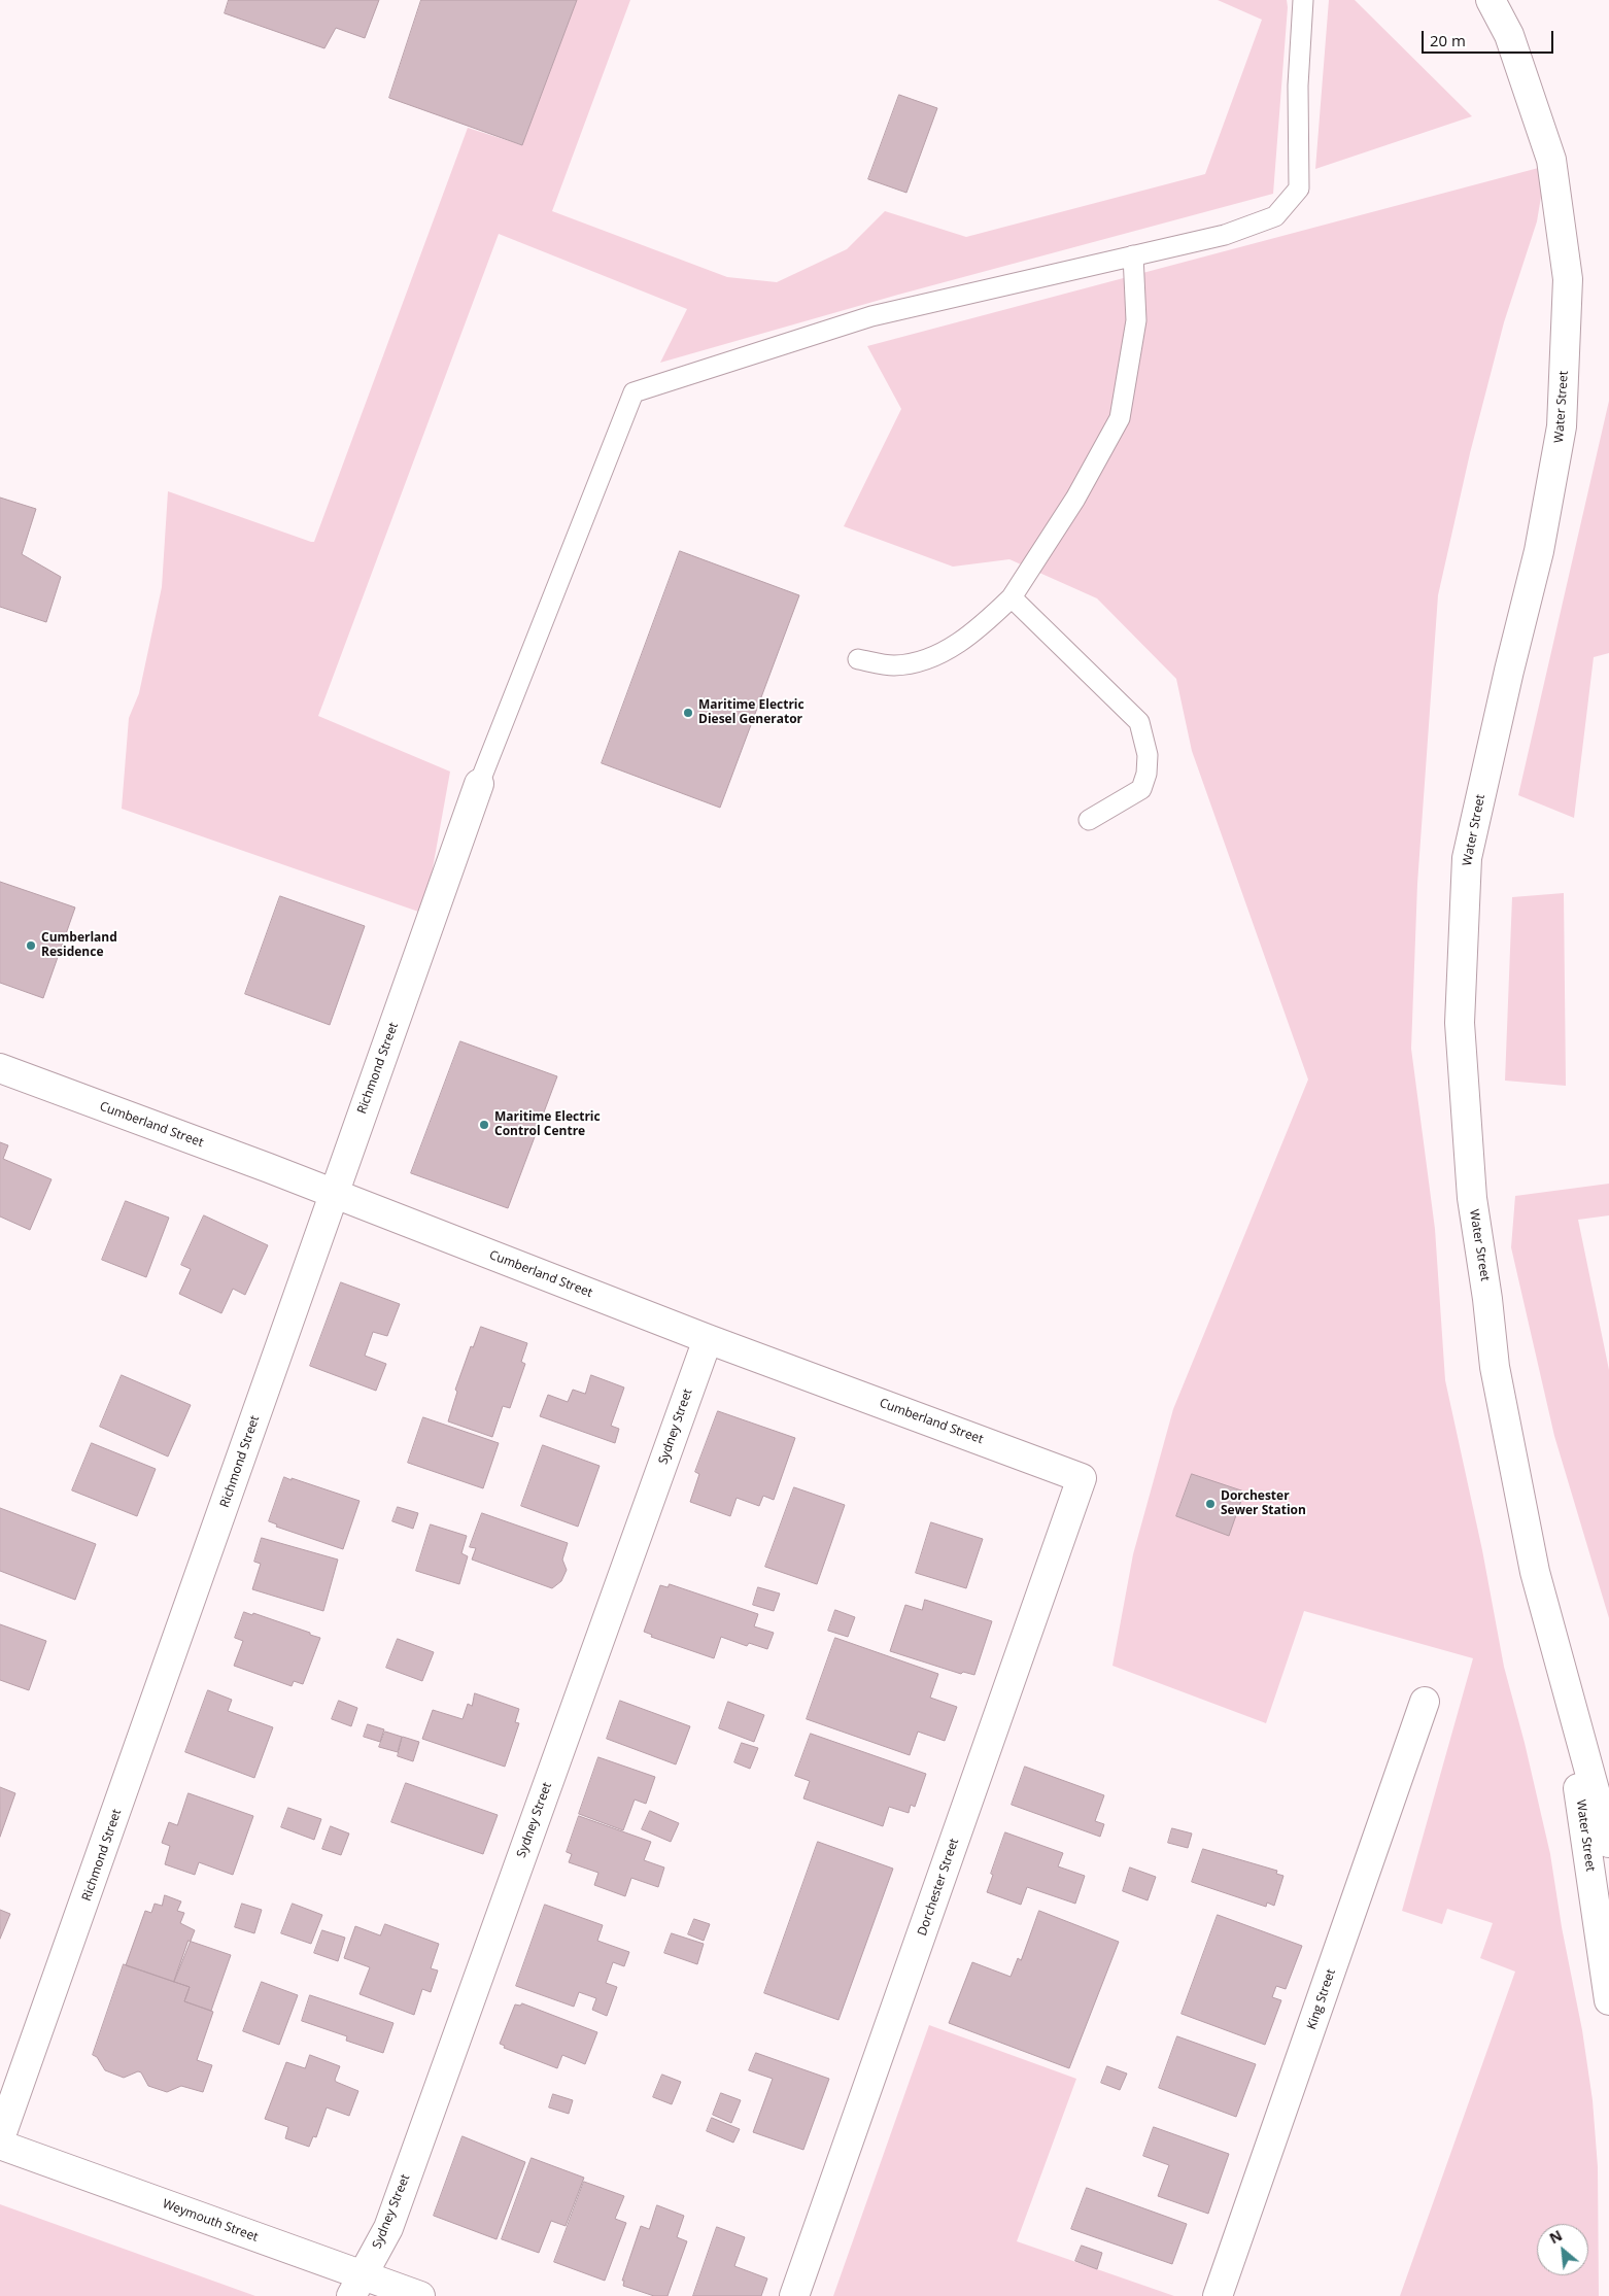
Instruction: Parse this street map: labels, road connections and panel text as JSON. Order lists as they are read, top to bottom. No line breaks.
{"streets":{"street":["Water Street","Richmond Street","Cumberland Street","Sydney Street","Dorchester Street","King Street","Weymouth Street"]},"crossings":[["Richmond Street","Cumberland Street"],["Cumberland Street","Sydney Street"],["Cumberland Street","Dorchester Street"],["Sydney Street","Weymouth Street"]],"places":["Maritime Electric Diesel Generator","Cumberland Residence","Maritime Electric Control Centre","Dorchester Sewer Station"],"scale_bar":"20 m","north":"top left"}
